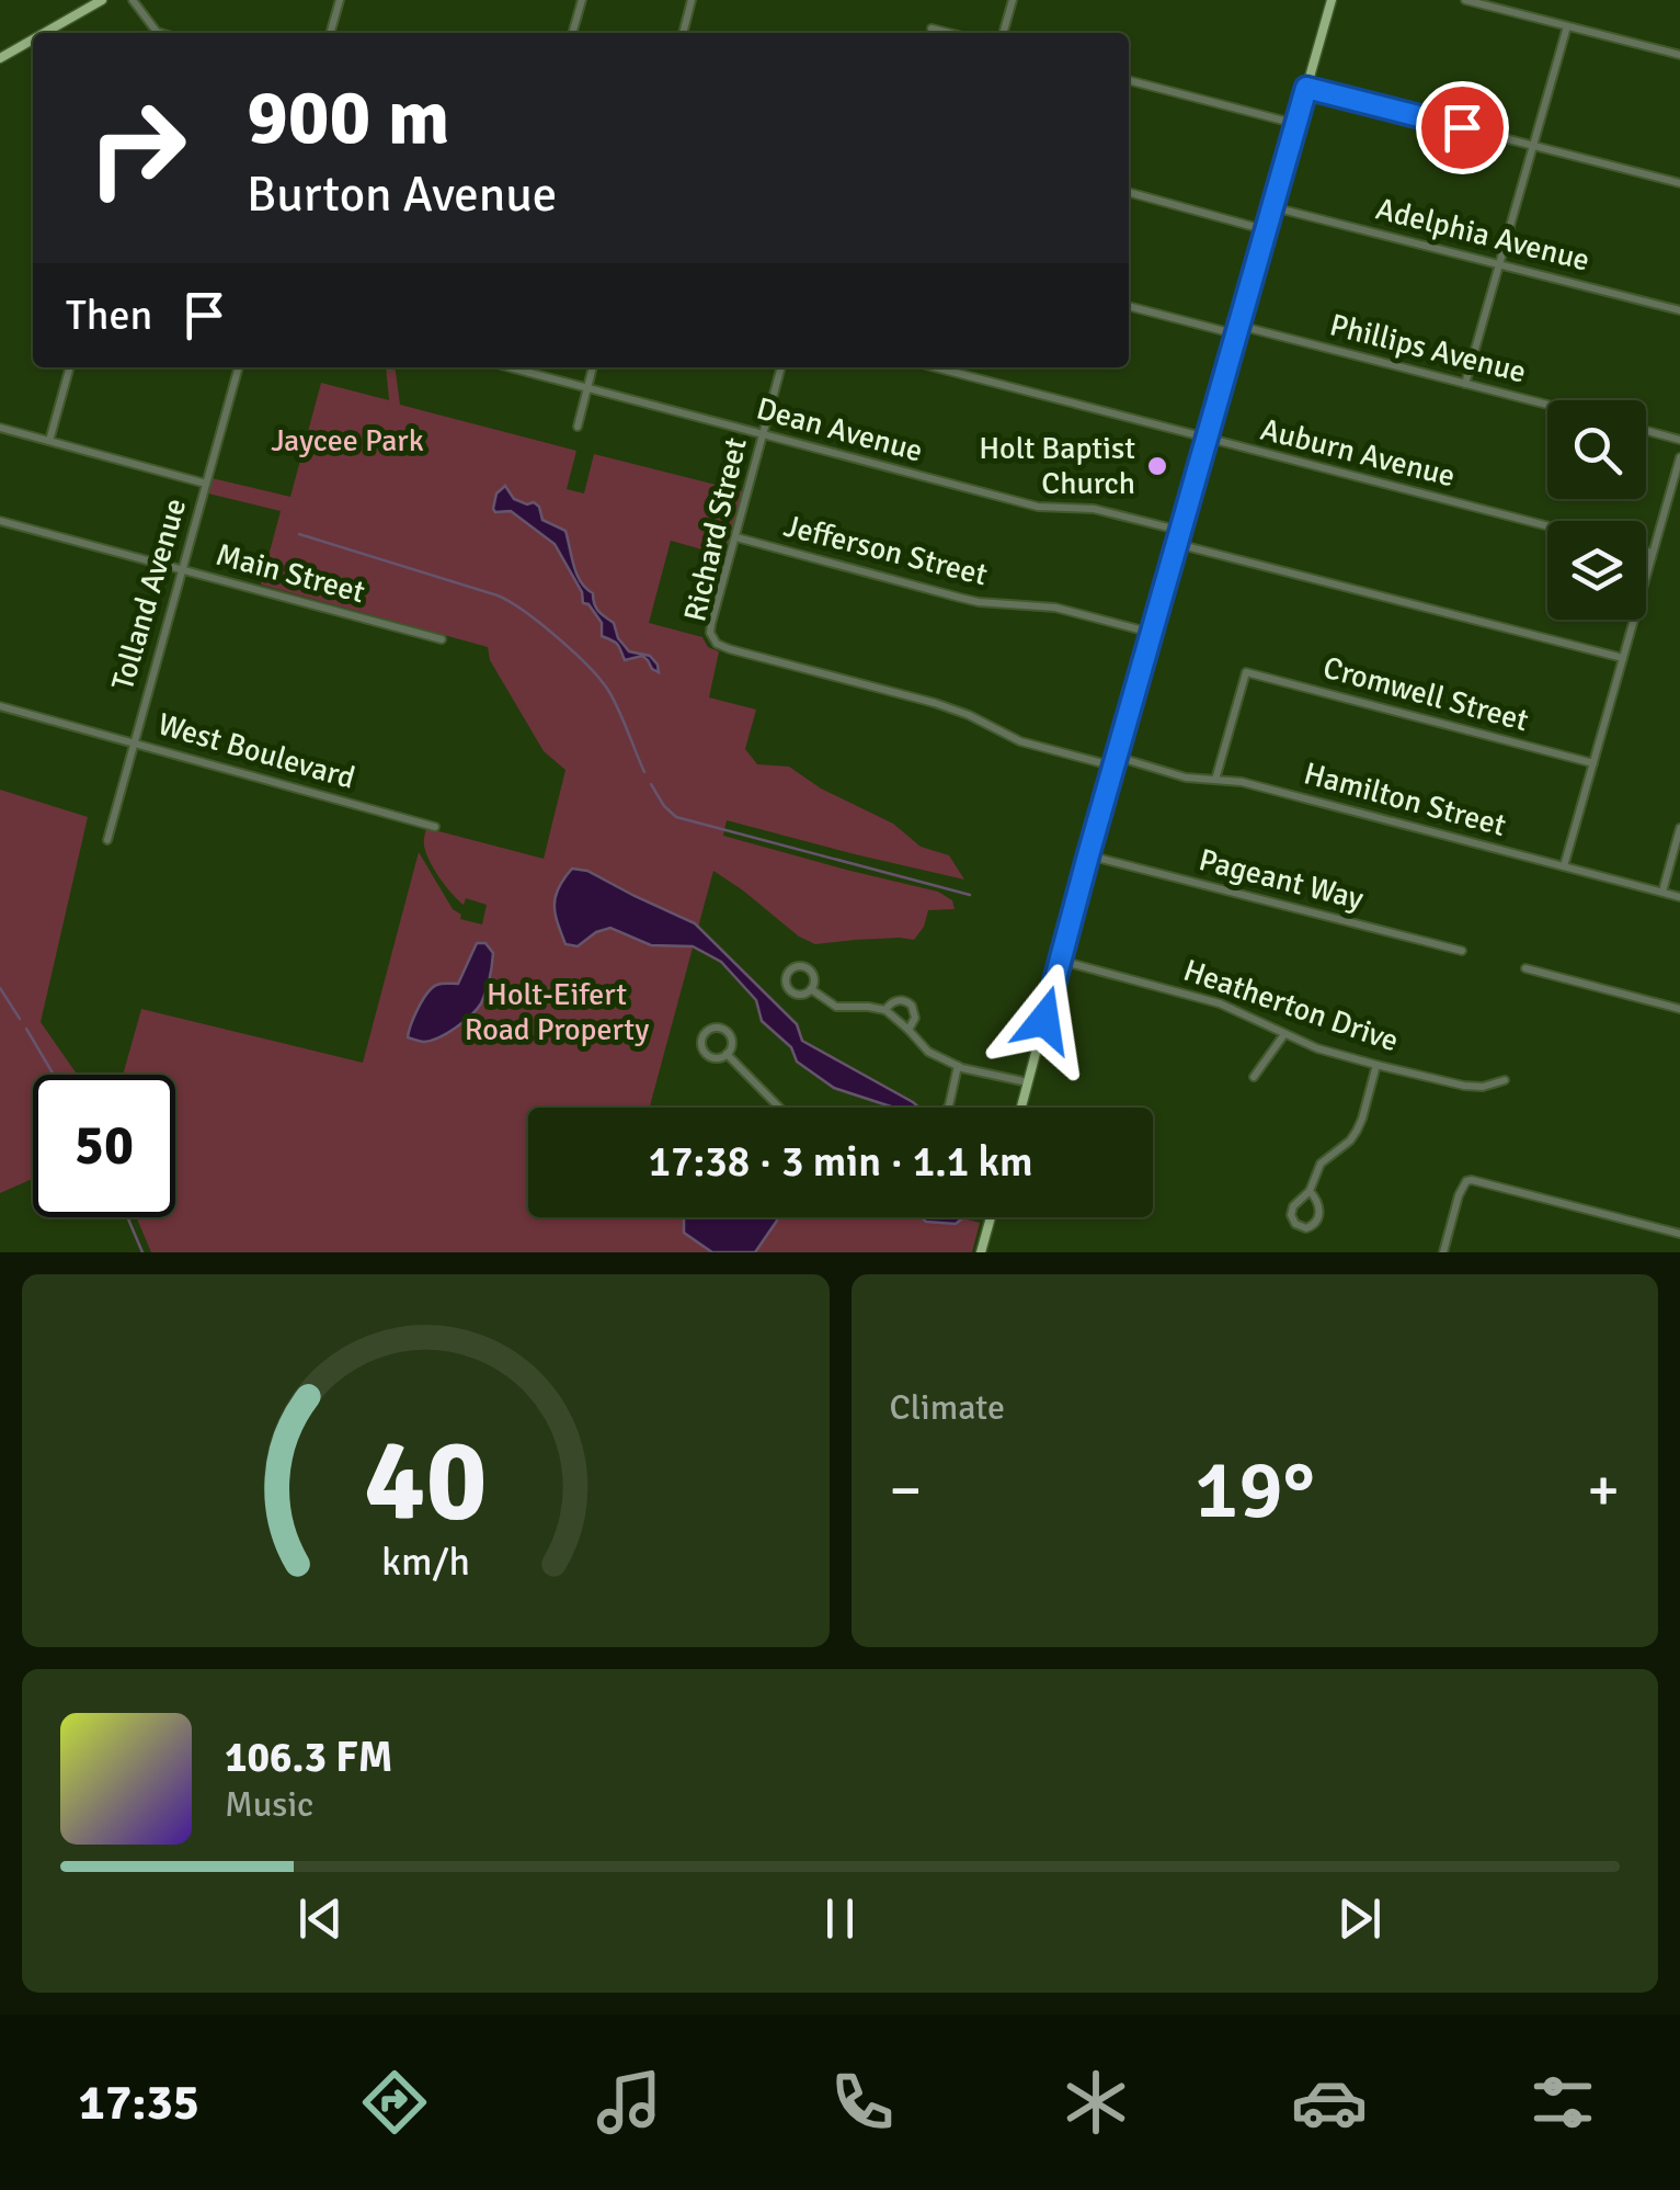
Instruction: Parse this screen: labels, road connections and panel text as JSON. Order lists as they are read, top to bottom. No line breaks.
{"streets":{"street":["Adelphia Avenue","Phillips Avenue","Dean Avenue","Auburn Avenue","Richard Street","Jefferson Street","Main Street","Tolland Avenue","Cromwell Street","West Boulevard","Hamilton Street","Pageant Way","Heatherton Drive"]},"crossings":[["Dean Avenue","Richard Street"],["Richard Street","Jefferson Street"],["Richard Street","Hamilton Street"],["Main Street","Tolland Avenue"],["Tolland Avenue","West Boulevard"],["Cromwell Street","Hamilton Street"]],"parks":["Jaycee Park","Holt-Eifert Road Property"],"places":["Holt Baptist Church"],"page":{"turn":["900 m","Burton Avenue"],"then":"Then","limit":"50","trip":"17:38 · 3 min · 1.1 km","tile":"Climate","heat":["−","19°","+"],"song":["106.3 FM","Music"],"tabs":"17:35","gauge":["40","km/h"]}}
